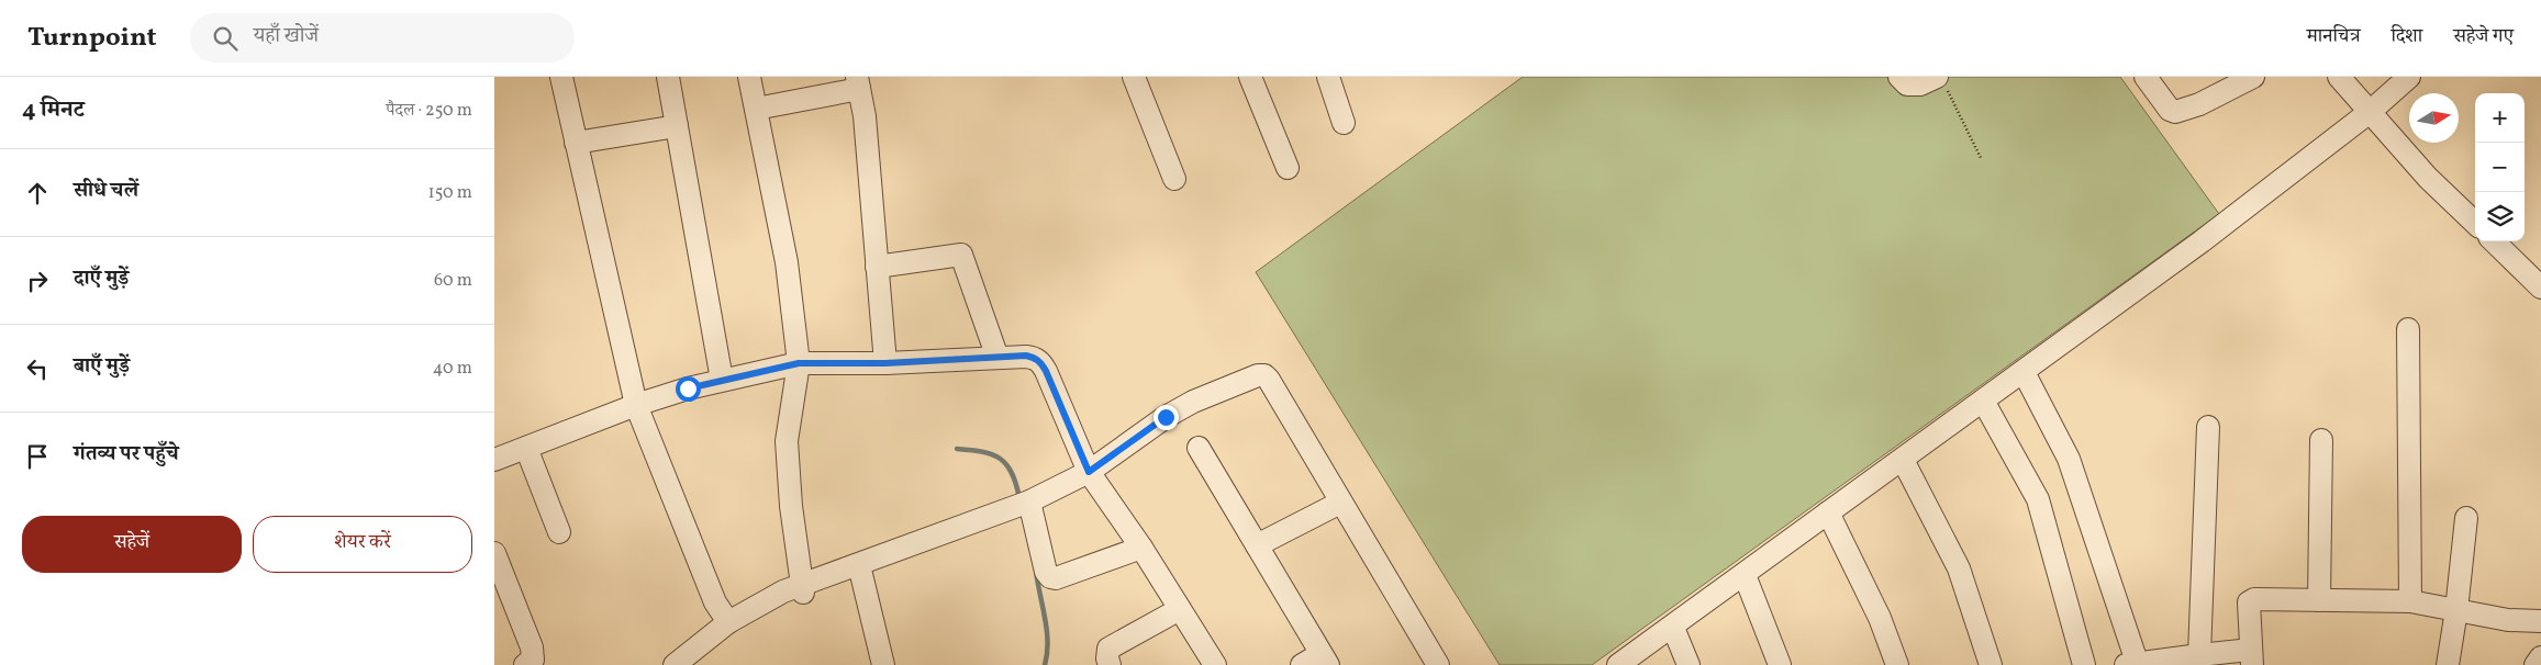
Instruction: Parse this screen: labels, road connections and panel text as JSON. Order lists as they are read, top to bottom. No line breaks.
{"north":"right","page":{"header":"Turnpoint","search":"यहाँ खोजें","nav":["मानचित्र","दिशा","सहेजे गए"],"heading":["4 मिनट","पैदल · 250 m"],"map_buttons":["+","−"],"list":[["सीधे चलें","150 m"],["दाएँ मुड़ें","60 m"],["बाएँ मुड़ें","40 m"],"गंतव्य पर पहुँचे"],"buttons":["सहेजें","शेयर करें"]}}
